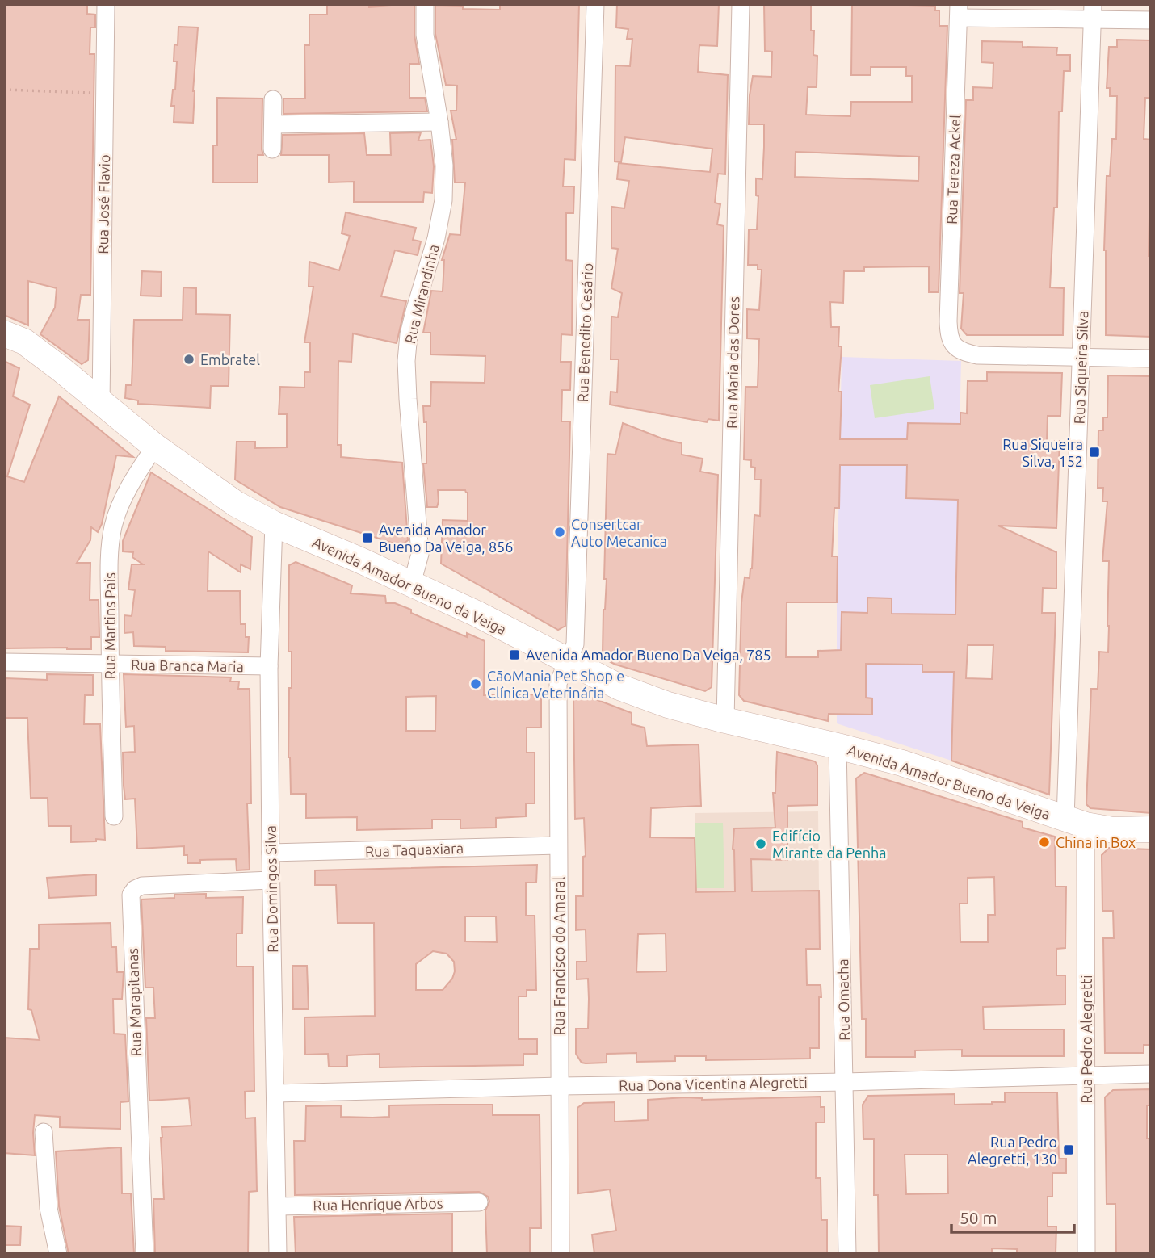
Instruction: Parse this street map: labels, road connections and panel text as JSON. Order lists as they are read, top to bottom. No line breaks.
{"streets":{"main road":["Avenida Amador Bueno da Veiga"],"street":["Rua Tereza Ackel","Rua José Flavio","Rua Mirandinha","Rua Benedito Cesário","Rua Maria das Dores","Rua Siqueira Silva","Rua Martins Pais","Rua Branca Maria","Rua Taquaxiara","Rua Domingos Silva","Rua Francisco do Amaral","Rua Omacha","Rua Marapitanas","Rua Pedro Alegretti","Rua Dona Vicentina Alegretti","Rua Henrique Arbos"]},"crossings":[["Rua Tereza Ackel","Rua Siqueira Silva"],["Rua José Flavio","Avenida Amador Bueno da Veiga"],["Rua Mirandinha","Avenida Amador Bueno da Veiga"],["Rua Benedito Cesário","Avenida Amador Bueno da Veiga"],["Rua Benedito Cesário","Rua Francisco do Amaral"],["Rua Maria das Dores","Avenida Amador Bueno da Veiga"],["Rua Siqueira Silva","Avenida Amador Bueno da Veiga"],["Rua Siqueira Silva","Rua Pedro Alegretti"],["Avenida Amador Bueno da Veiga","Rua Martins Pais"],["Avenida Amador Bueno da Veiga","Rua Domingos Silva"],["Avenida Amador Bueno da Veiga","Rua Francisco do Amaral"],["Avenida Amador Bueno da Veiga","Rua Omacha"],["Avenida Amador Bueno da Veiga","Rua Pedro Alegretti"],["Rua Martins Pais","Rua Branca Maria"],["Rua Branca Maria","Rua Domingos Silva"],["Rua Taquaxiara","Rua Domingos Silva"],["Rua Taquaxiara","Rua Francisco do Amaral"],["Rua Domingos Silva","Rua Marapitanas"],["Rua Domingos Silva","Rua Dona Vicentina Alegretti"],["Rua Domingos Silva","Rua Henrique Arbos"],["Rua Francisco do Amaral","Rua Dona Vicentina Alegretti"],["Rua Omacha","Rua Dona Vicentina Alegretti"],["Rua Pedro Alegretti","Rua Dona Vicentina Alegretti"]],"places":{"other":["Embratel","Consertcar Auto Mecanica","CãoMania Pet Shop e Clínica Veterinária","China in Box","Edifício Mirante da Penha"],"transit":["Rua Siqueira Silva, 152","Avenida Amador Bueno Da Veiga, 856","Avenida Amador Bueno Da Veiga, 785","Rua Pedro Alegretti, 130"]},"scale_bar":"50 m"}
